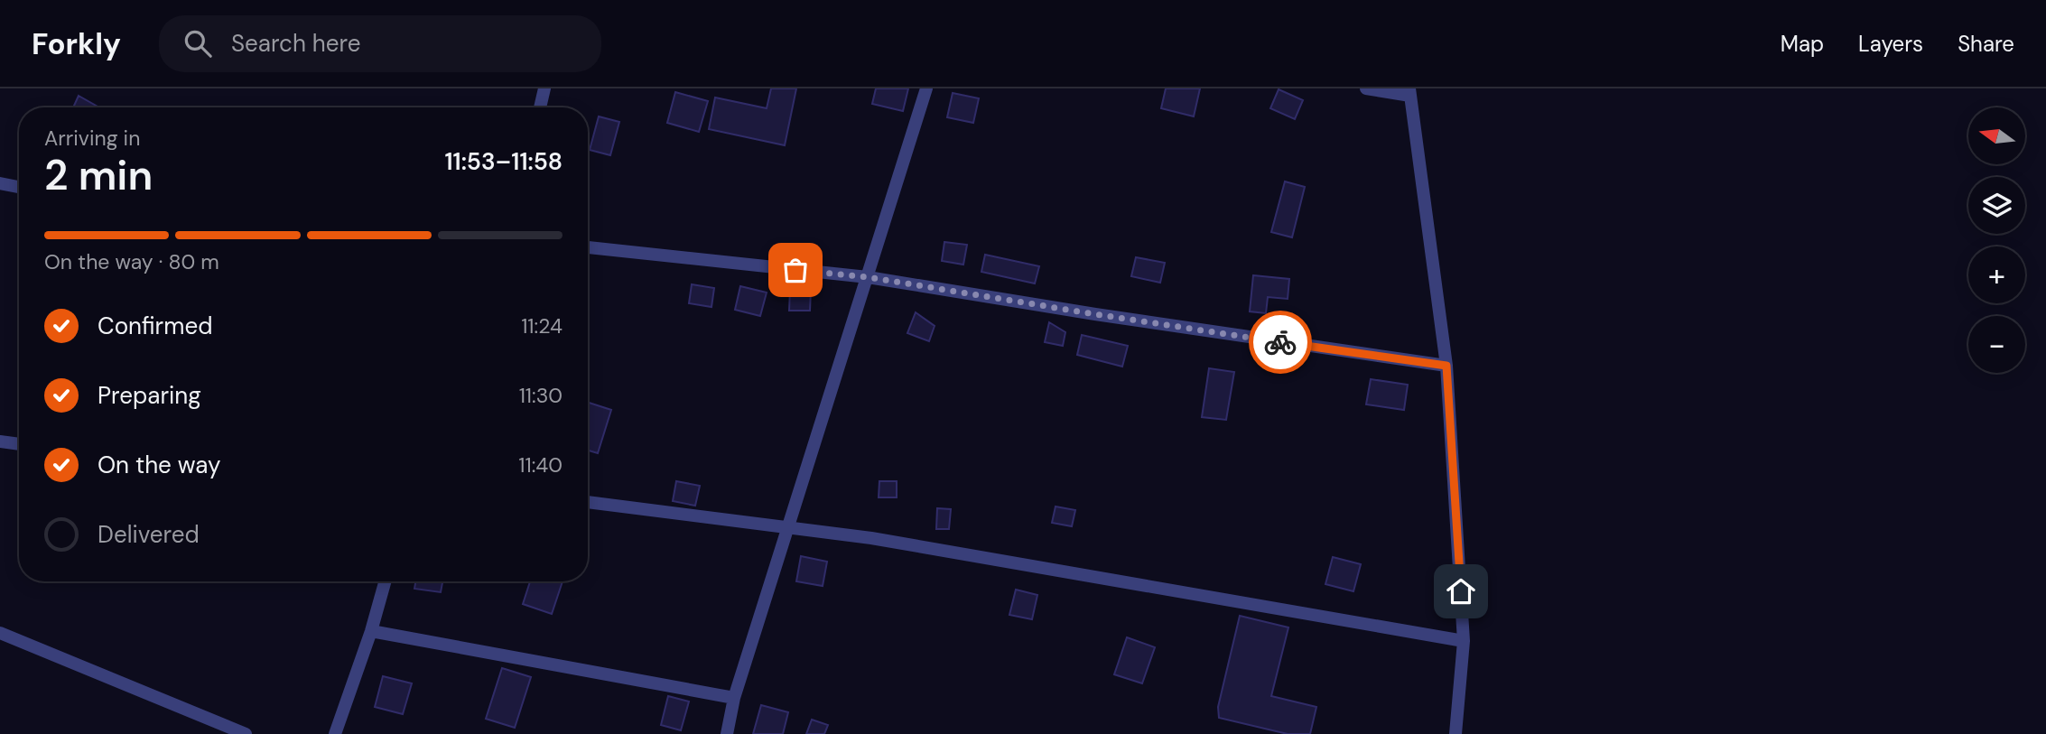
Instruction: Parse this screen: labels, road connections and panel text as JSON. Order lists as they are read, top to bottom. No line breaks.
{"north":"left","page":{"header":"Forkly","search":"Search here","nav":["Map","Layers","Share"],"map_buttons":["+","−"],"heading":["2 min","Arriving in","11:53–11:58"],"bar":"On the way · 80 m","list":[["Confirmed","11:24"],["Preparing","11:30"],["On the way","11:40"],"Delivered"]}}
